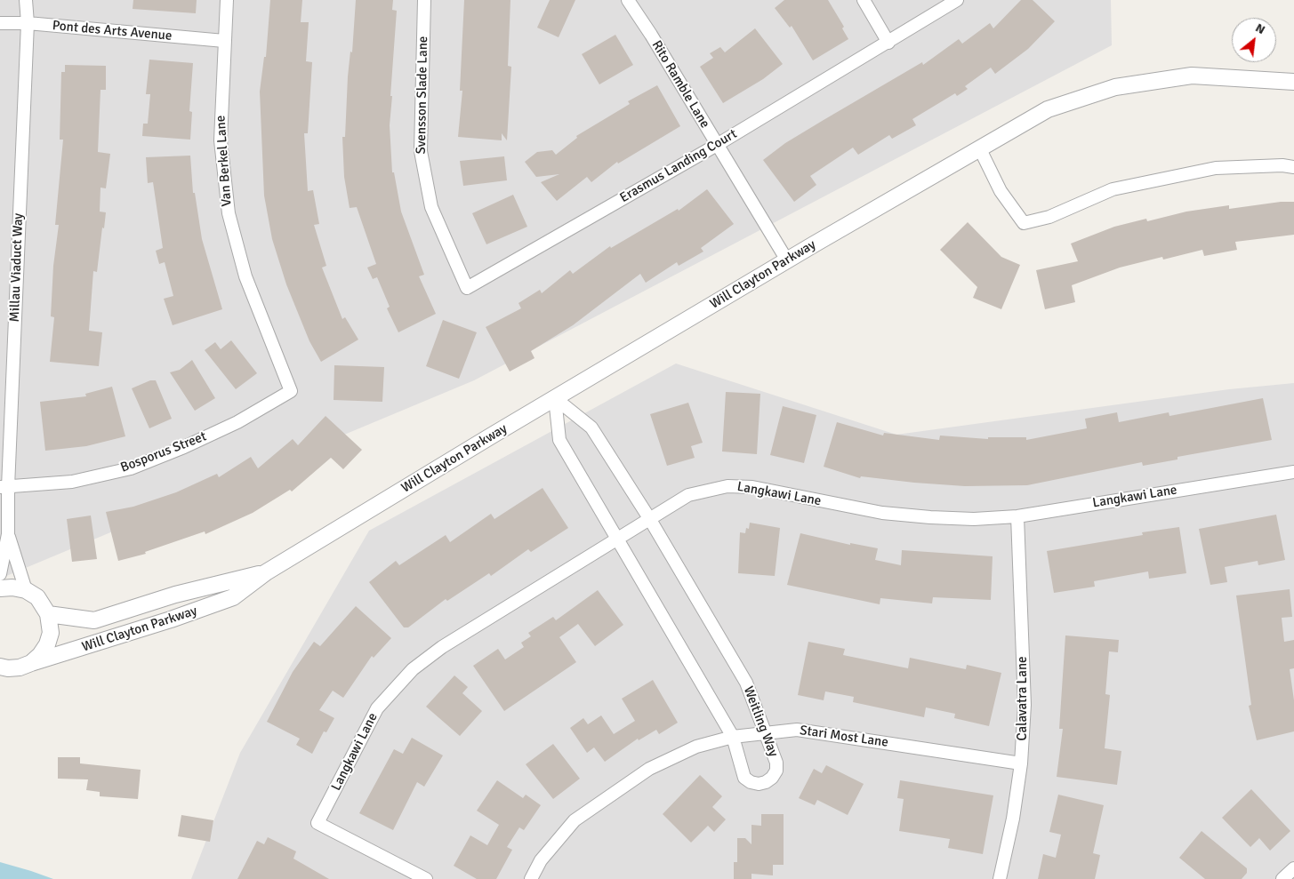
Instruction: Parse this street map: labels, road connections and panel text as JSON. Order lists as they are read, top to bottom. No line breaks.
{"streets":{"street":["Pont des Arts Avenue","Rito Ramble Lane","Svensson Slade Lane","Van Berkel Lane","Erasmus Landing Court","Millau Viaduct Way","Will Clayton Parkway","Bosporus Street","Langkawi Lane","Calavatra Lane","Weitling Way","Stari Most Lane"]},"crossings":[["Pont des Arts Avenue","Van Berkel Lane"],["Pont des Arts Avenue","Millau Viaduct Way"],["Rito Ramble Lane","Erasmus Landing Court"],["Rito Ramble Lane","Will Clayton Parkway"],["Svensson Slade Lane","Erasmus Landing Court"],["Van Berkel Lane","Bosporus Street"],["Millau Viaduct Way","Bosporus Street"],["Will Clayton Parkway","Weitling Way"],["Langkawi Lane","Calavatra Lane"],["Langkawi Lane","Weitling Way"],["Calavatra Lane","Stari Most Lane"],["Weitling Way","Stari Most Lane"]],"north":"top right"}
